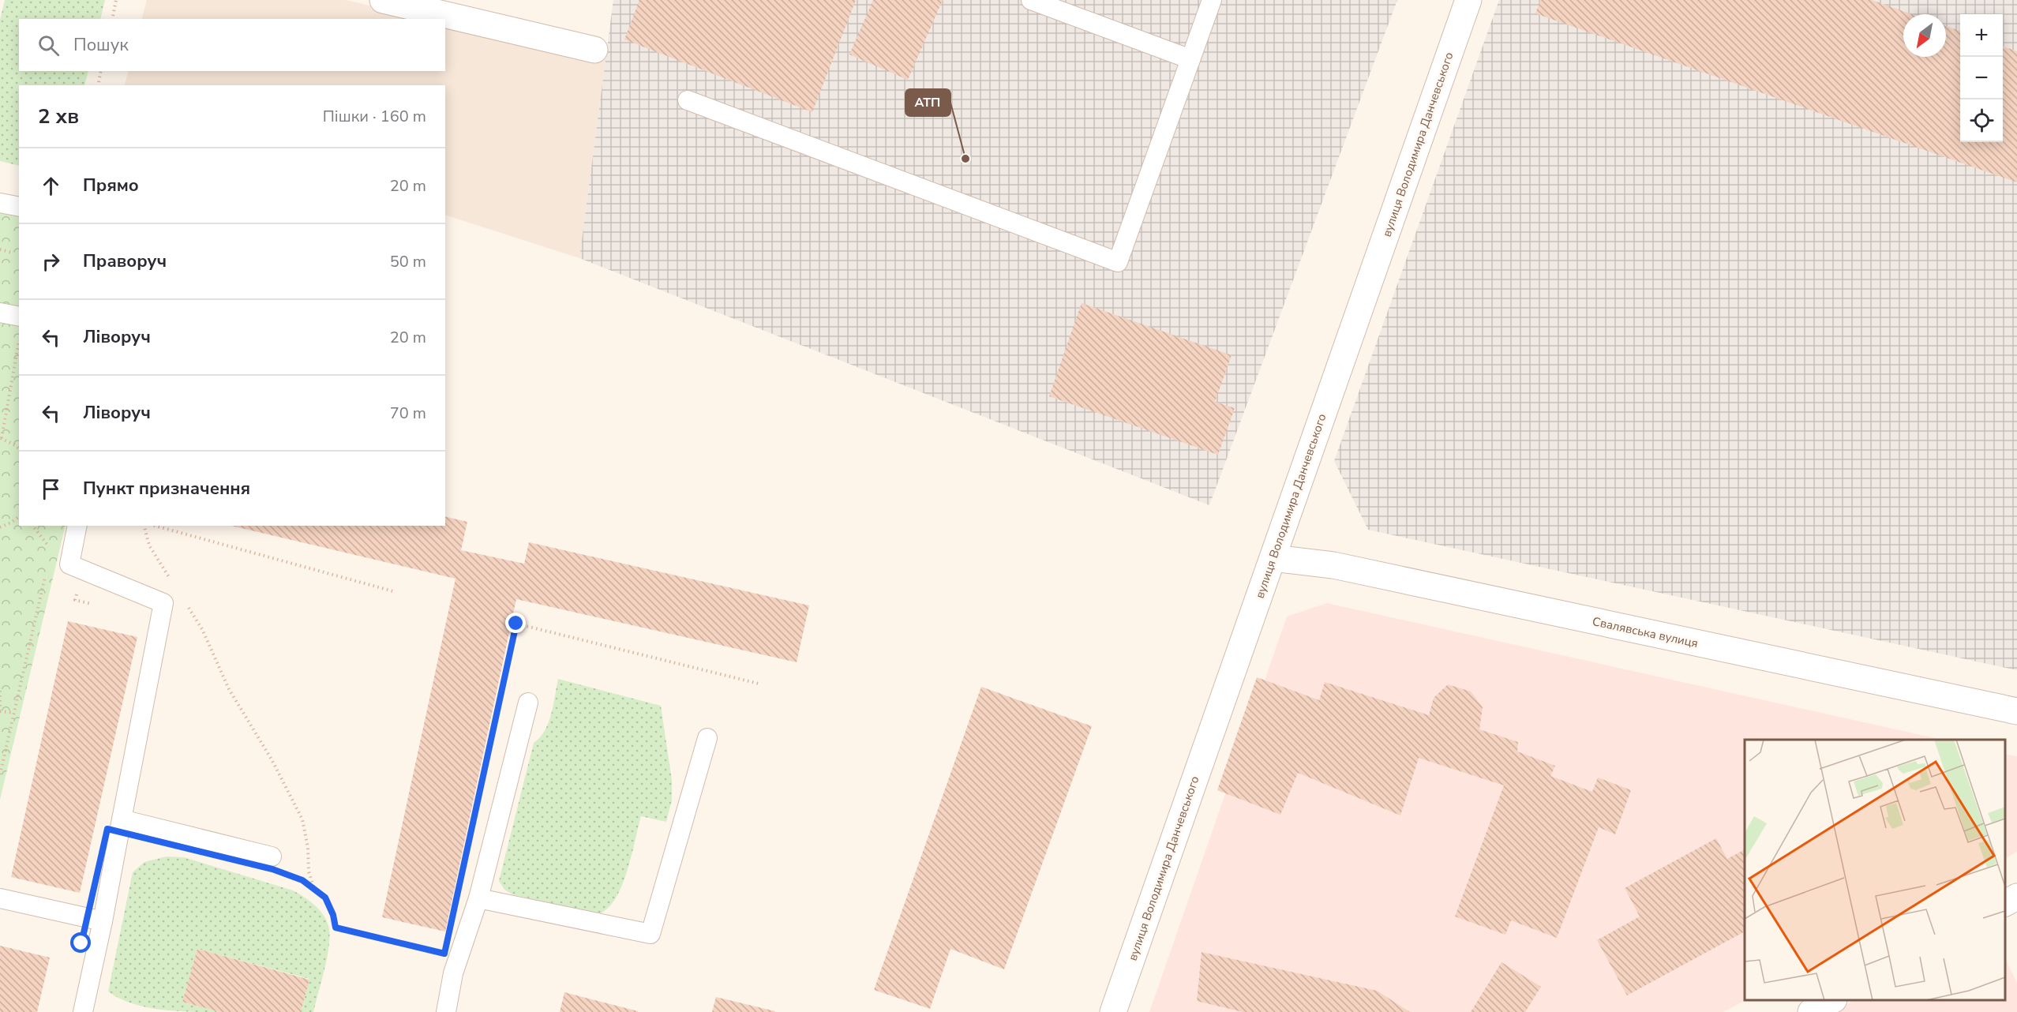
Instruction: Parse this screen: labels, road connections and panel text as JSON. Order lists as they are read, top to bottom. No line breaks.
{"streets":{"street":["вулиця Володимира Данчевського","Свалявська вулиця"]},"crossings":[["вулиця Володимира Данчевського","Свалявська вулиця"]],"places":["АТП"],"north":"bottom left","page":{"map_buttons":["+","−"],"search":"Пошук","heading":["2 хв","Пішки · 160 m"],"list":[["Прямо","20 m"],["Праворуч","50 m"],["Ліворуч","20 m"],["Ліворуч","70 m"],"Пункт призначення"]}}
